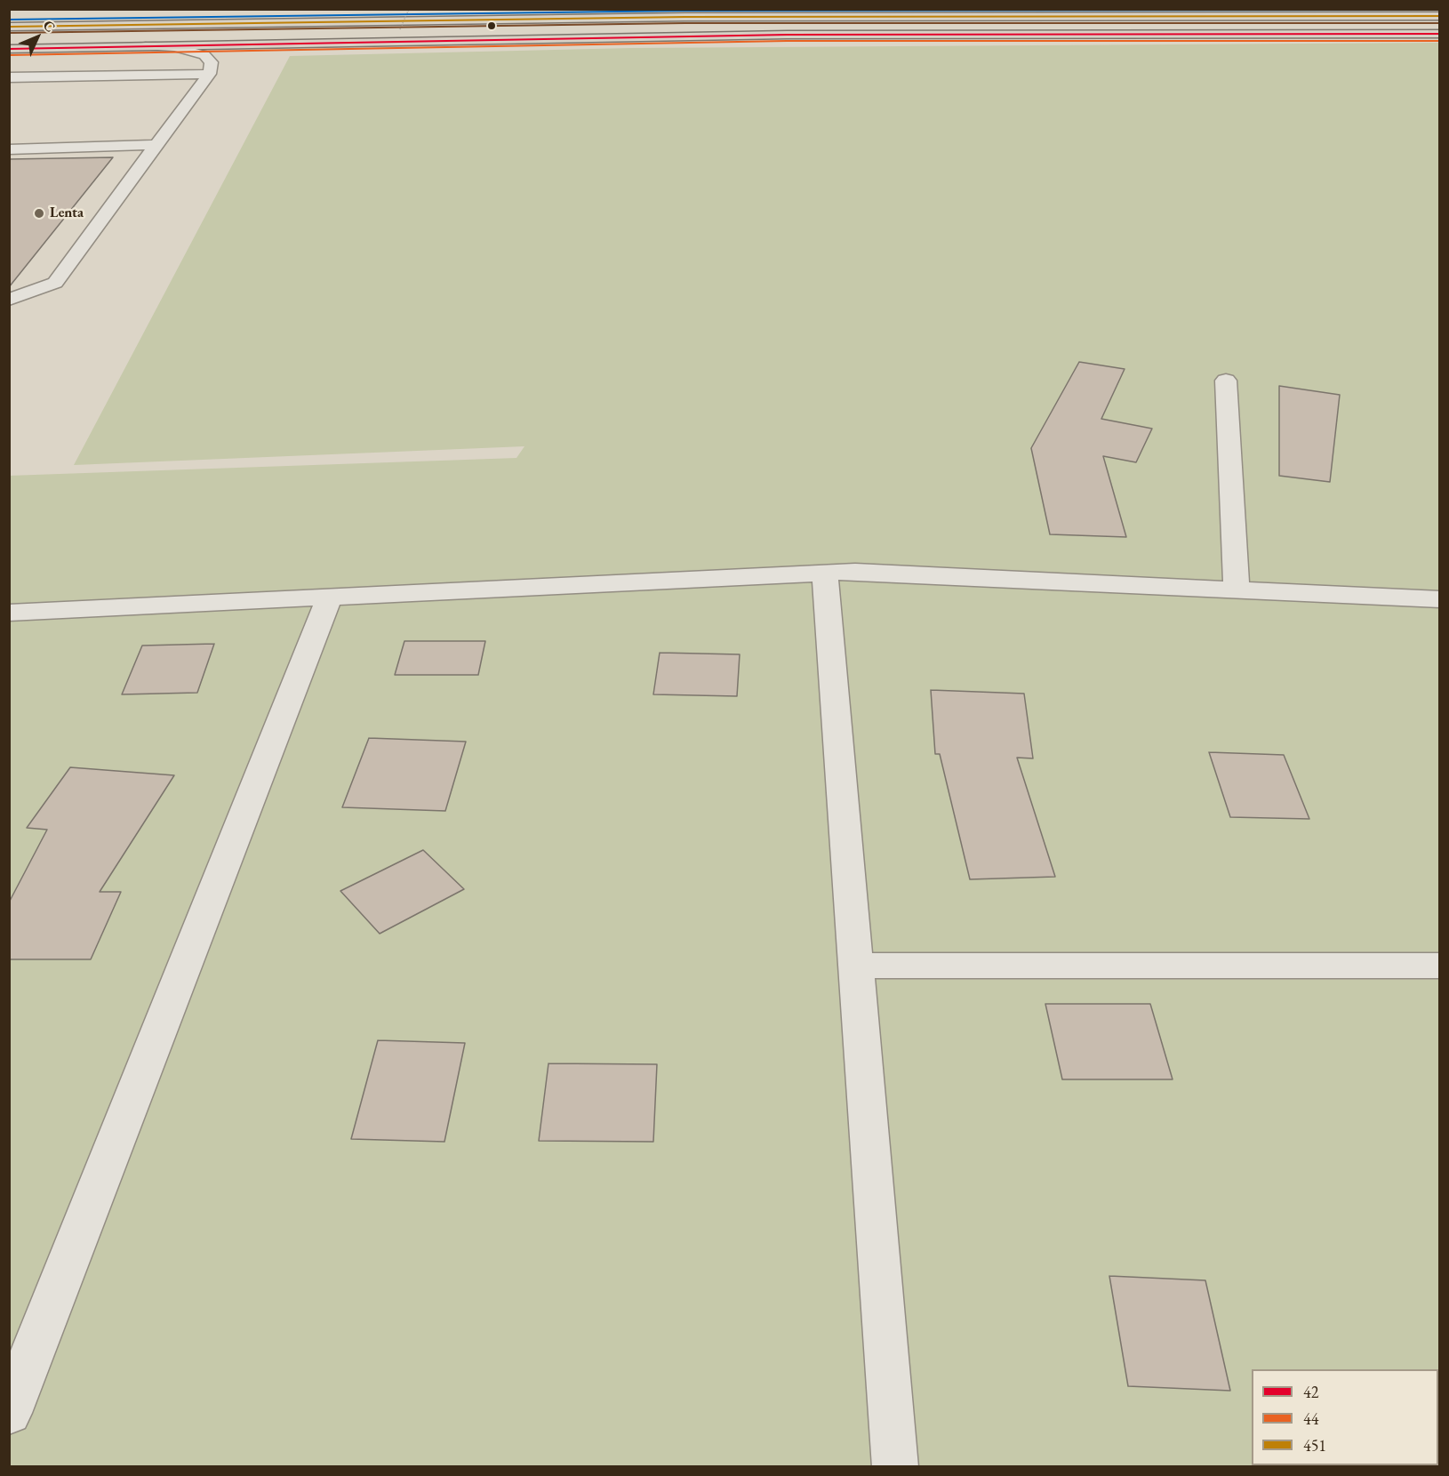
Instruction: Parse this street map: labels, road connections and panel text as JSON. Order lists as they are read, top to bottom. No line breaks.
{"places":["Lenta"],"lines":["transit line 451","transit line 42","transit line 44"],"legend":["42","44","451"],"north":"top right"}
